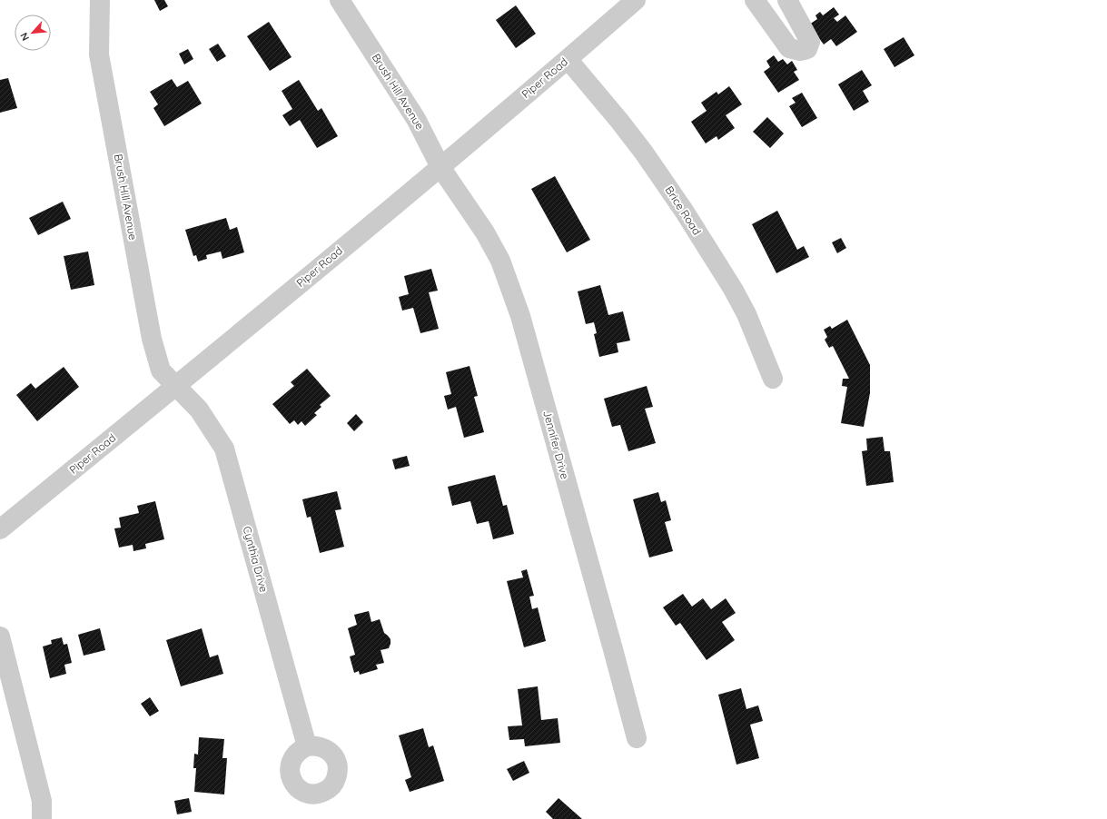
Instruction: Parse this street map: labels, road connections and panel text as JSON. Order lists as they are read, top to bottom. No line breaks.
{"streets":{"street":["Piper Road","Brush Hill Avenue","Brice Road","Jennifer Drive","Cynthia Drive"]},"crossings":[["Piper Road","Brush Hill Avenue"],["Piper Road","Brice Road"],["Piper Road","Jennifer Drive"],["Piper Road","Cynthia Drive"],["Brush Hill Avenue","Jennifer Drive"],["Brush Hill Avenue","Cynthia Drive"]],"north":"bottom left"}
